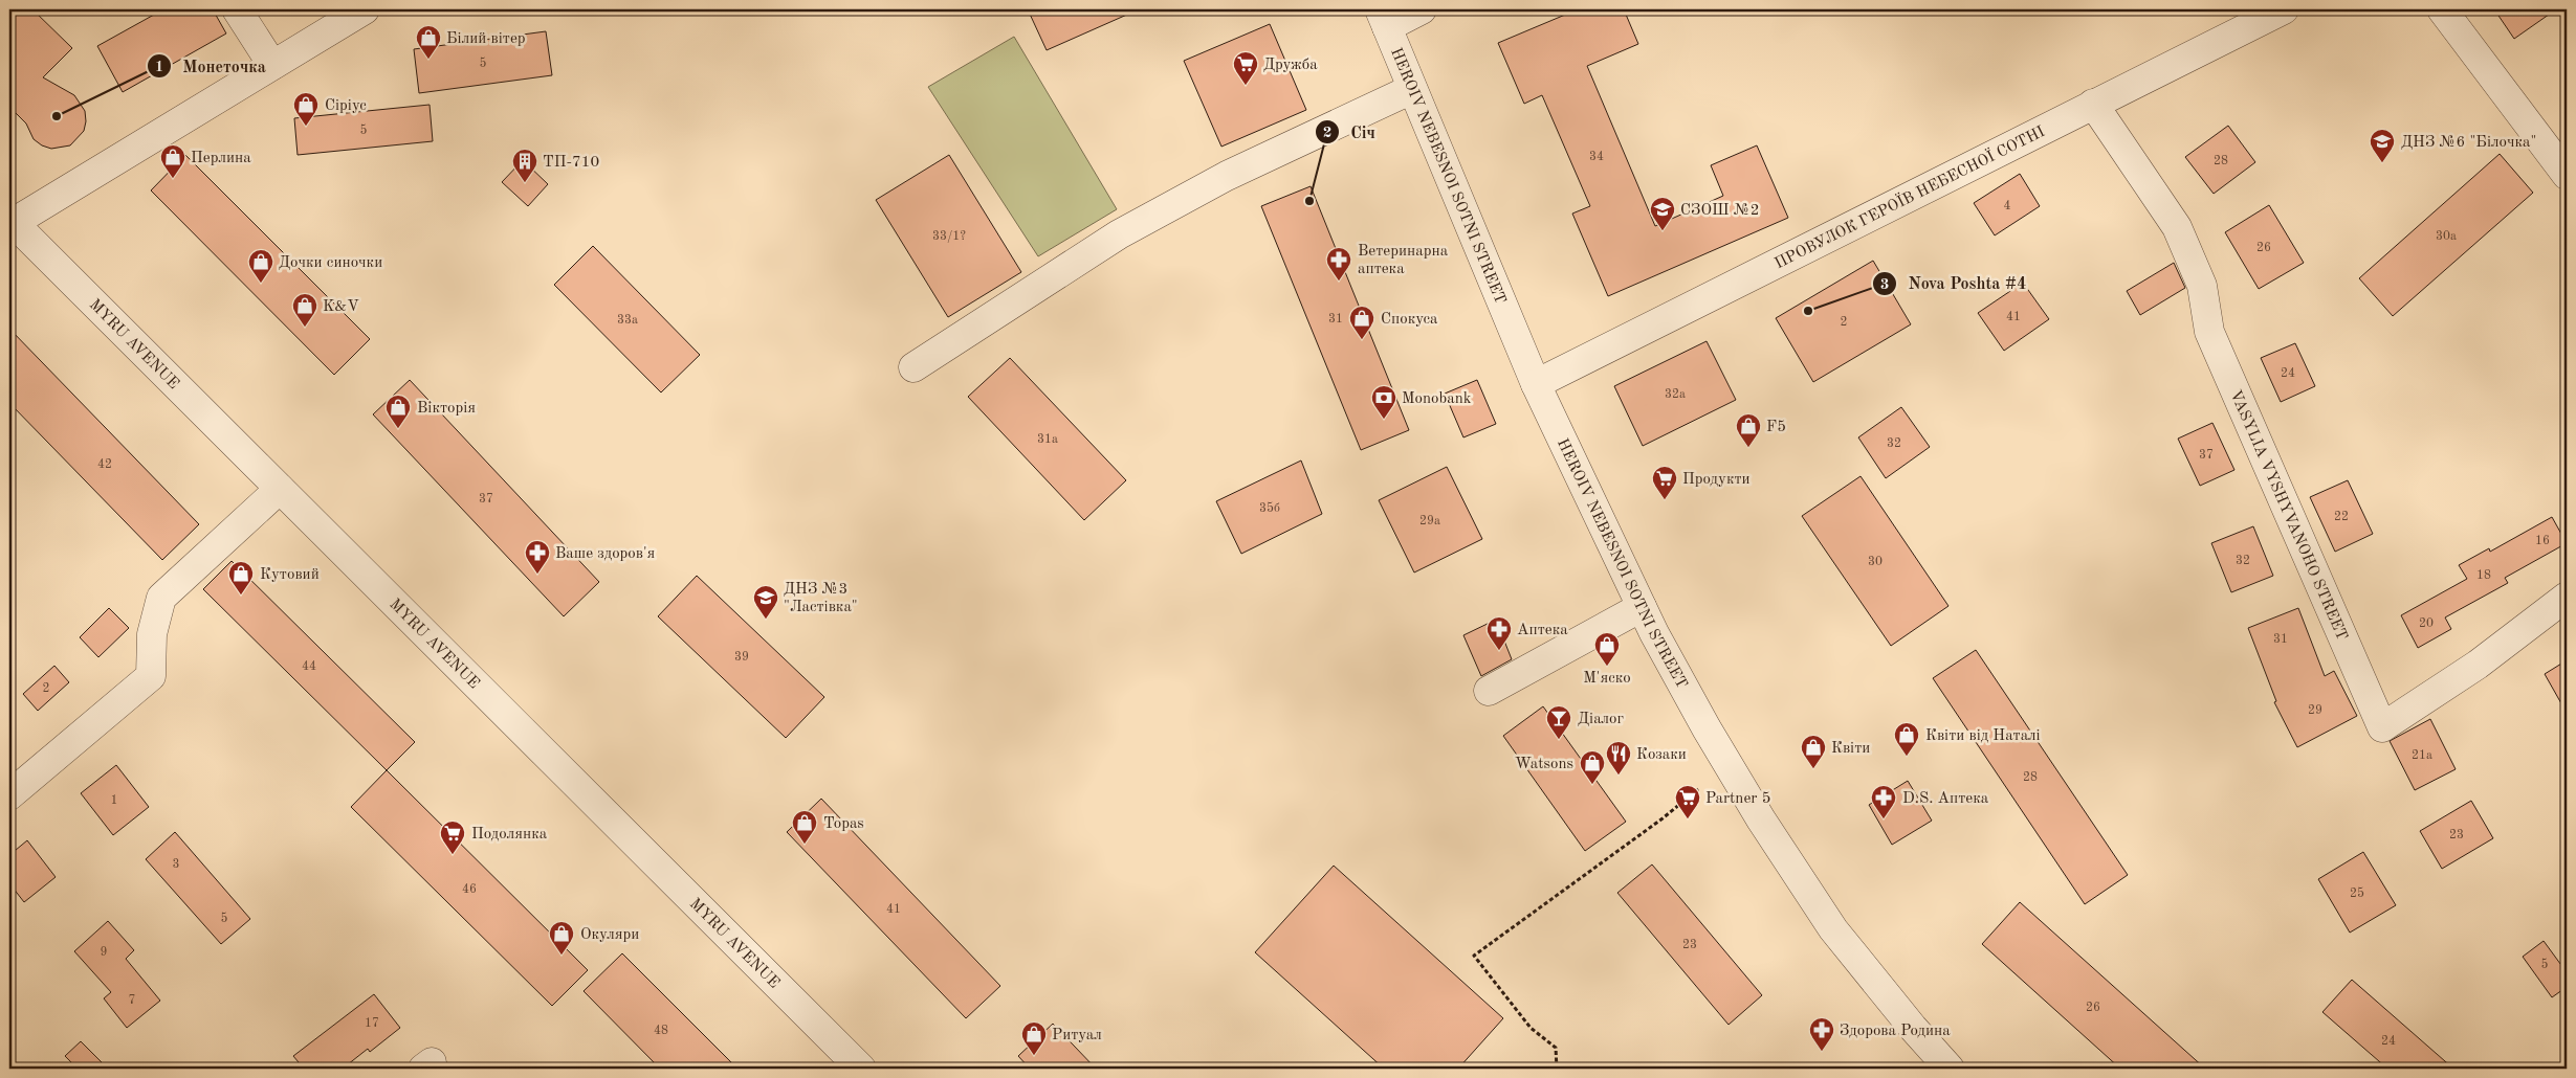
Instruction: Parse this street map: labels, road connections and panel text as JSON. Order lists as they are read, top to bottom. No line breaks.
{"streets":{"street":["HEROIV NEBESNOI SOTNI STREET","ПРОВУЛОК ГЕРОЇВ НЕБЕСНОЇ СОТНІ","MYRU AVENUE","VASYLIA VYSHYVANOHO STREET"]},"crossings":[["HEROIV NEBESNOI SOTNI STREET","ПРОВУЛОК ГЕРОЇВ НЕБЕСНОЇ СОТНІ"],["ПРОВУЛОК ГЕРОЇВ НЕБЕСНОЇ СОТНІ","VASYLIA VYSHYVANOHO STREET"]],"places":{"shop":["Білий вітер","Сіріус","Перлина","Дочки синочки","K&V","Спокуса","Вікторія","F5","Кутовий","М'яско","Квіти від Наталі","Квіти","Watsons","Topas","Окуляри","Ритуал"],"supermarket":["Дружба","Продукти","Partner 5","Подолянка"],"other":["Монеточка","Січ","Nova Poshta #4"],"school or university":["ДНЗ №6 \"Білочка\"","СЗОШ №2","ДНЗ №3 \"Ластівка\""],"building":["ТП-710"],"pharmacy":["Ветеринарна аптека","Ваше здоров'я","Аптека","D.S. Аптека","Здорова Родина"],"bank":["Monobank"],"bar":["Діалог"],"restaurant":["Козаки"]},"house_numbers":["5","5","34","28","4","33/1?","30а","26","41","31","33а","2","24","32а","31а","32","37","42","37","35б","22","29а","16","32","30","18","20","31","39","44","2","29","21а","28","1","23","3","46","25","41","5","23","9","5","7","26","17","48","24"]}
